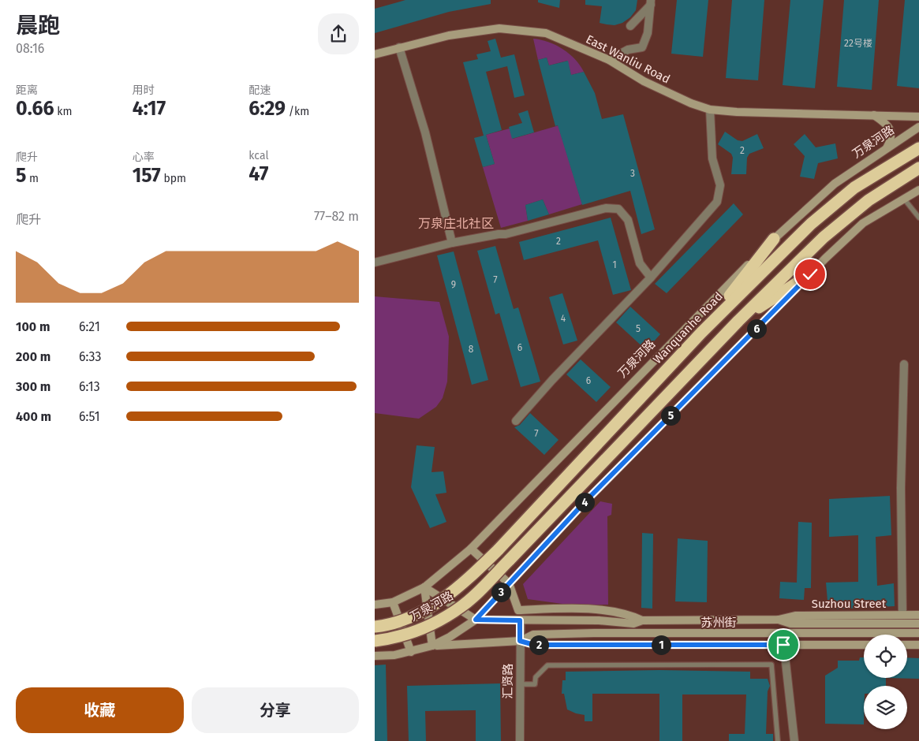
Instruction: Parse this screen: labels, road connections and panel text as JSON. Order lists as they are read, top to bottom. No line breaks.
{"streets":{"highway":["万泉河路","Wanquanhe Road"],"street":["East Wanliu Road","Suzhou Street","苏州街","汇贤路"]},"crossings":[["万泉河路","Wanquanhe Road"],["Suzhou Street","苏州街"],["苏州街","汇贤路"]],"districts":["万泉庄北社区"],"house_numbers":["22号楼","2","3","2","1","7","9","4","5","6","8","6","7"],"page":{"heading":["晨跑","08:16"],"stats":[["距离","0.66 km"],["用时","4:17"],["配速","6:29 /km"],["爬升","5 m"],["心率","157 bpm"],["kcal","47"]],"chart":["爬升","77–82 m"],"list":[{"name":"100 m","note":"6:21"},{"name":"200 m","note":"6:33"},{"name":"300 m","note":"6:13"},{"name":"400 m","note":"6:51"}],"pins":["6","5","4","3","1","2"],"buttons":["收藏","分享"]}}
